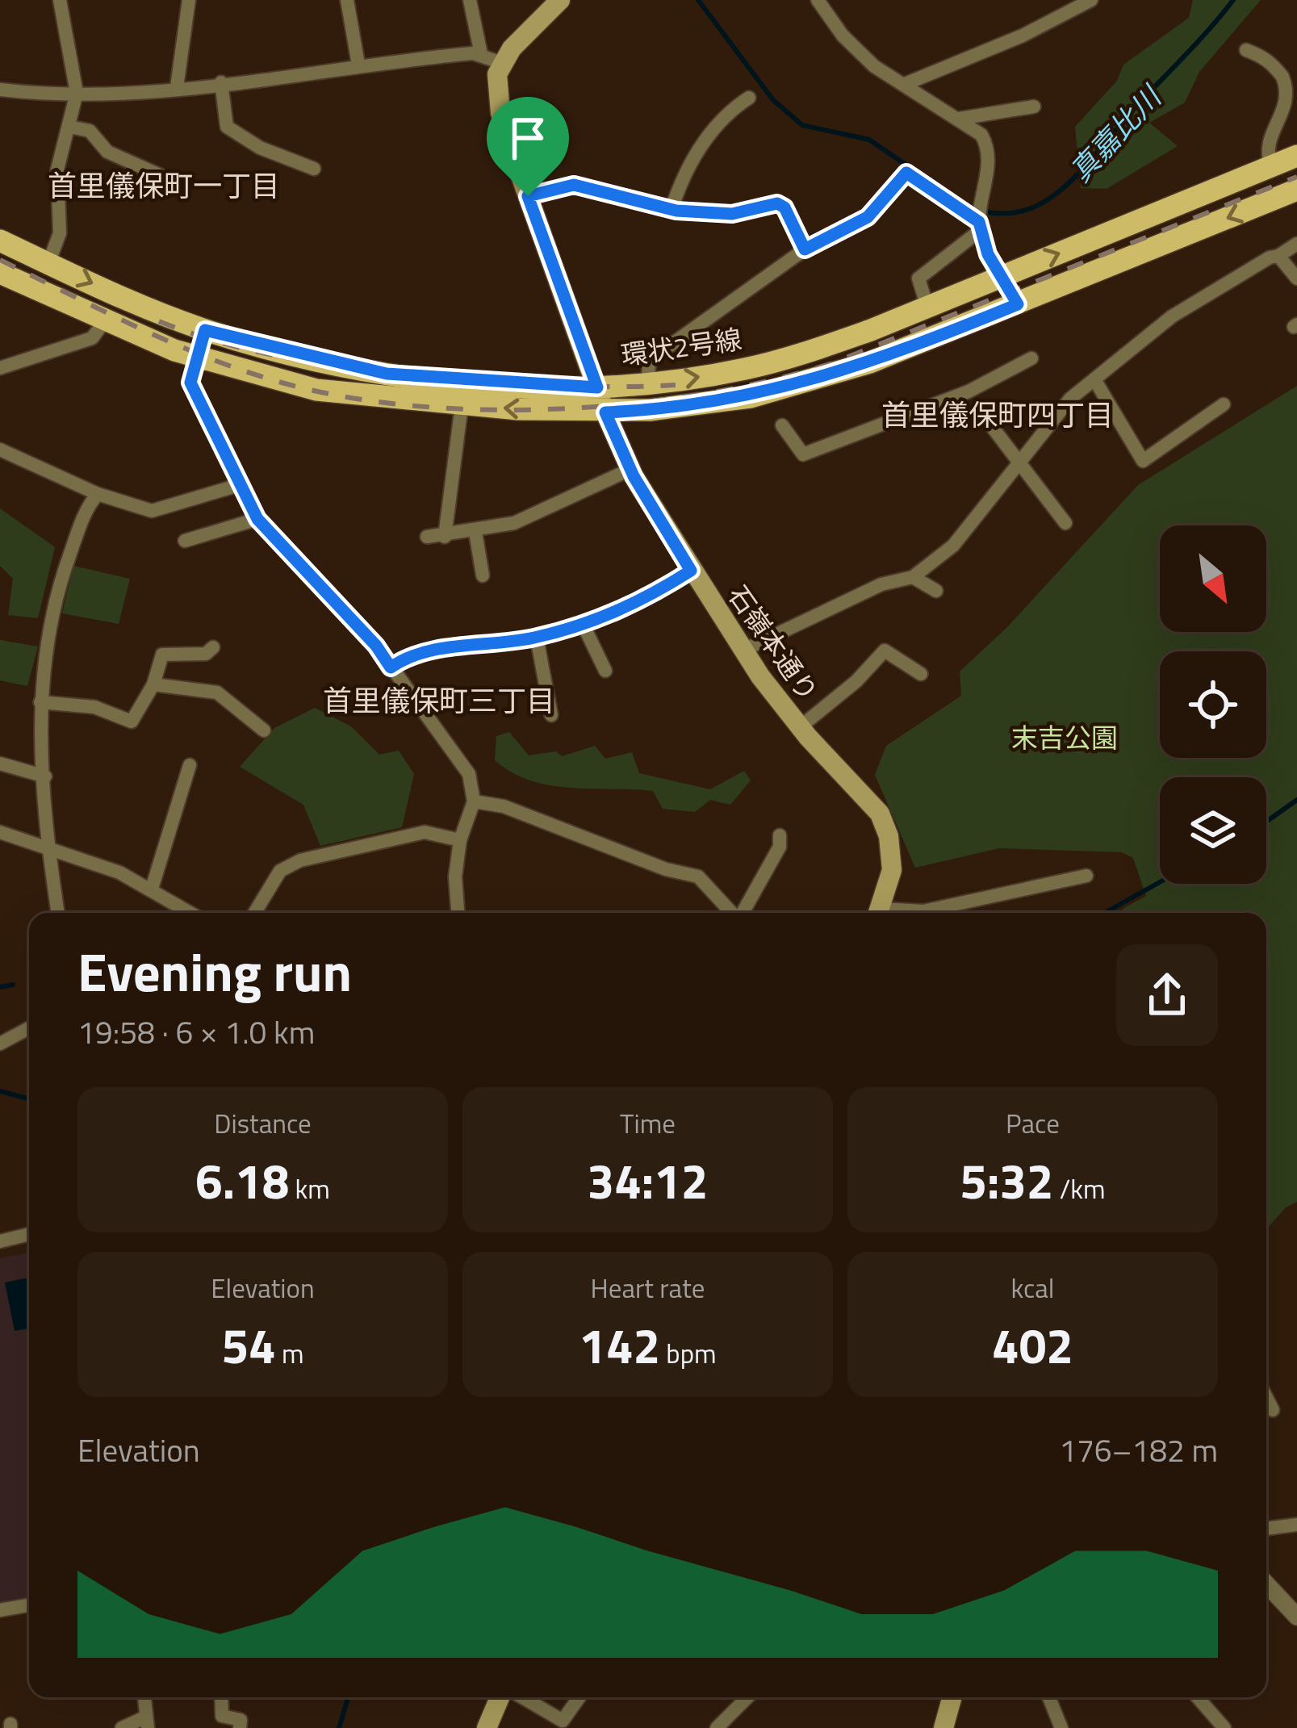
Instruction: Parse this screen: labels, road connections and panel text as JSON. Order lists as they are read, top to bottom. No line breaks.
{"streets":{"main road":["環状2号線","石嶺本通り"]},"crossings":[["環状2号線","石嶺本通り"]],"districts":["首里儀保町一丁目","首里儀保町四丁目","首里儀保町三丁目"],"water":["真嘉比川"],"parks":["末吉公園"],"north":"bottom right","page":{"heading":["Evening run","19:58 · 6 × 1.0 km"],"stats":[["Distance","6.18 km"],["Time","34:12"],["Pace","5:32 /km"],["Elevation","54 m"],["Heart rate","142 bpm"],["kcal","402"]],"chart":["Elevation","176–182 m"]}}
